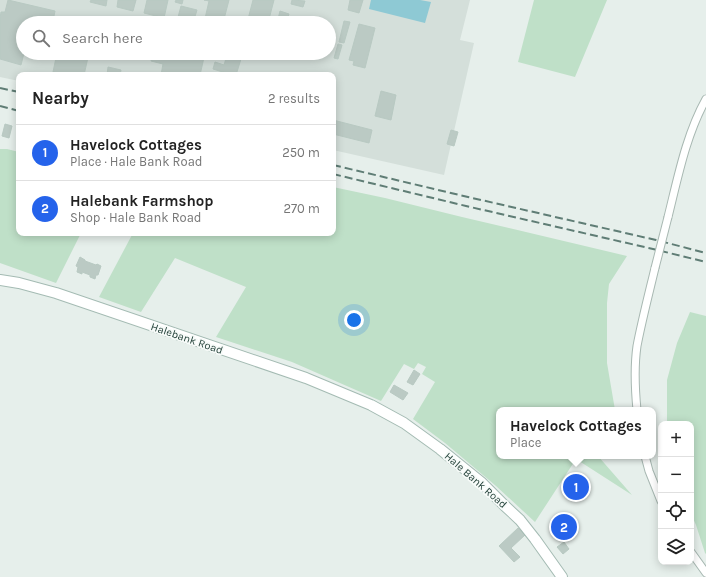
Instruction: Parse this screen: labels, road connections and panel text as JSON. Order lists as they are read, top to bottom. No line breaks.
{"streets":{"street":["Halebank Road","Hale Bank Road"]},"crossings":[["Halebank Road","Hale Bank Road"]],"page":{"search":"Search here","heading":["Nearby","2 results"],"list":[{"mark":"1","name":"Havelock Cottages","note":"Place · Hale Bank Road","value":"250 m"},{"mark":"2","name":"Halebank Farmshop","note":"Shop · Hale Bank Road","value":"270 m"}],"popup":["Havelock Cottages","Place"],"map_buttons":["+","−"],"pins":["1","2"]}}
